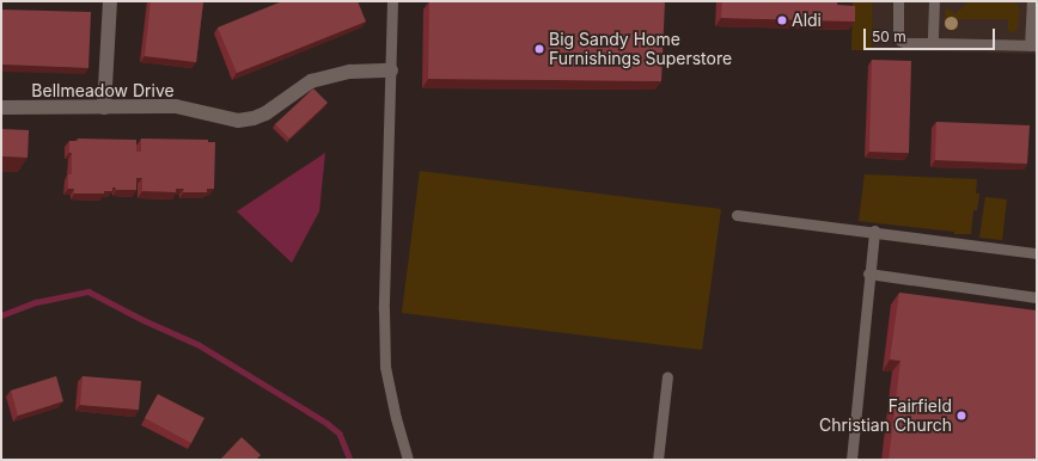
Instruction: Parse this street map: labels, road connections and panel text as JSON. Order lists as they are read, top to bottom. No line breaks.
{"streets":{"street":["Bellmeadow Drive"]},"places":["Aldi","Big Sandy Home Furnishings Superstore","Fairfield Christian Church"],"scale_bar":"50 m"}
